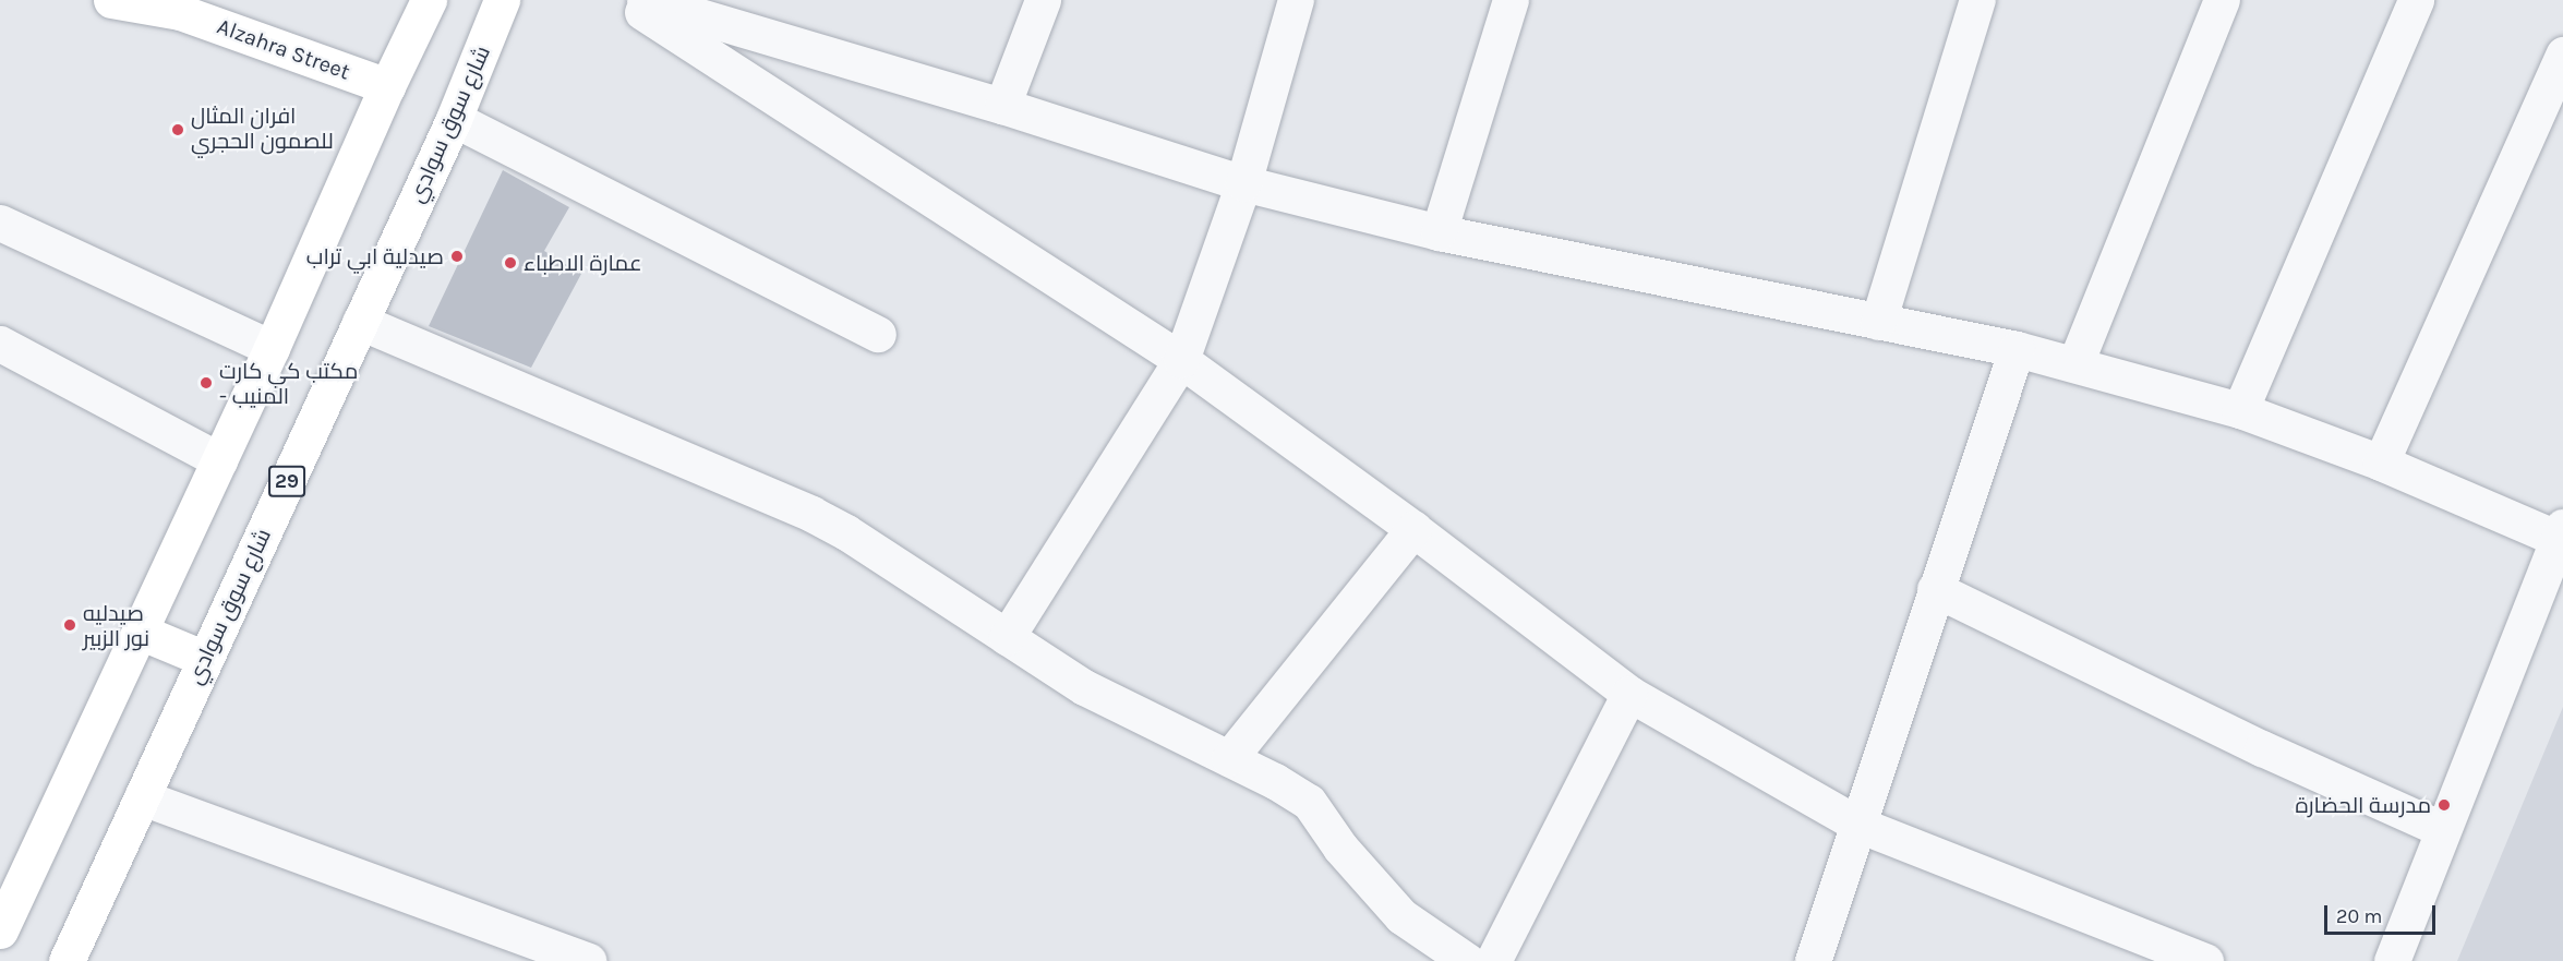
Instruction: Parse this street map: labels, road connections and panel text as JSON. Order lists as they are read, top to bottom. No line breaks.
{"streets":{"main road":["Alzahra Street","شارع سوق سوادي","29"]},"places":["افران المثال للصمون الحجري","صيدلية ابي تراب","عمارة الاطباء","مكتب كي كارت - المنيب","صيدليه نور الزبير","مدرسة الحضارة"],"scale_bar":"20 m"}
